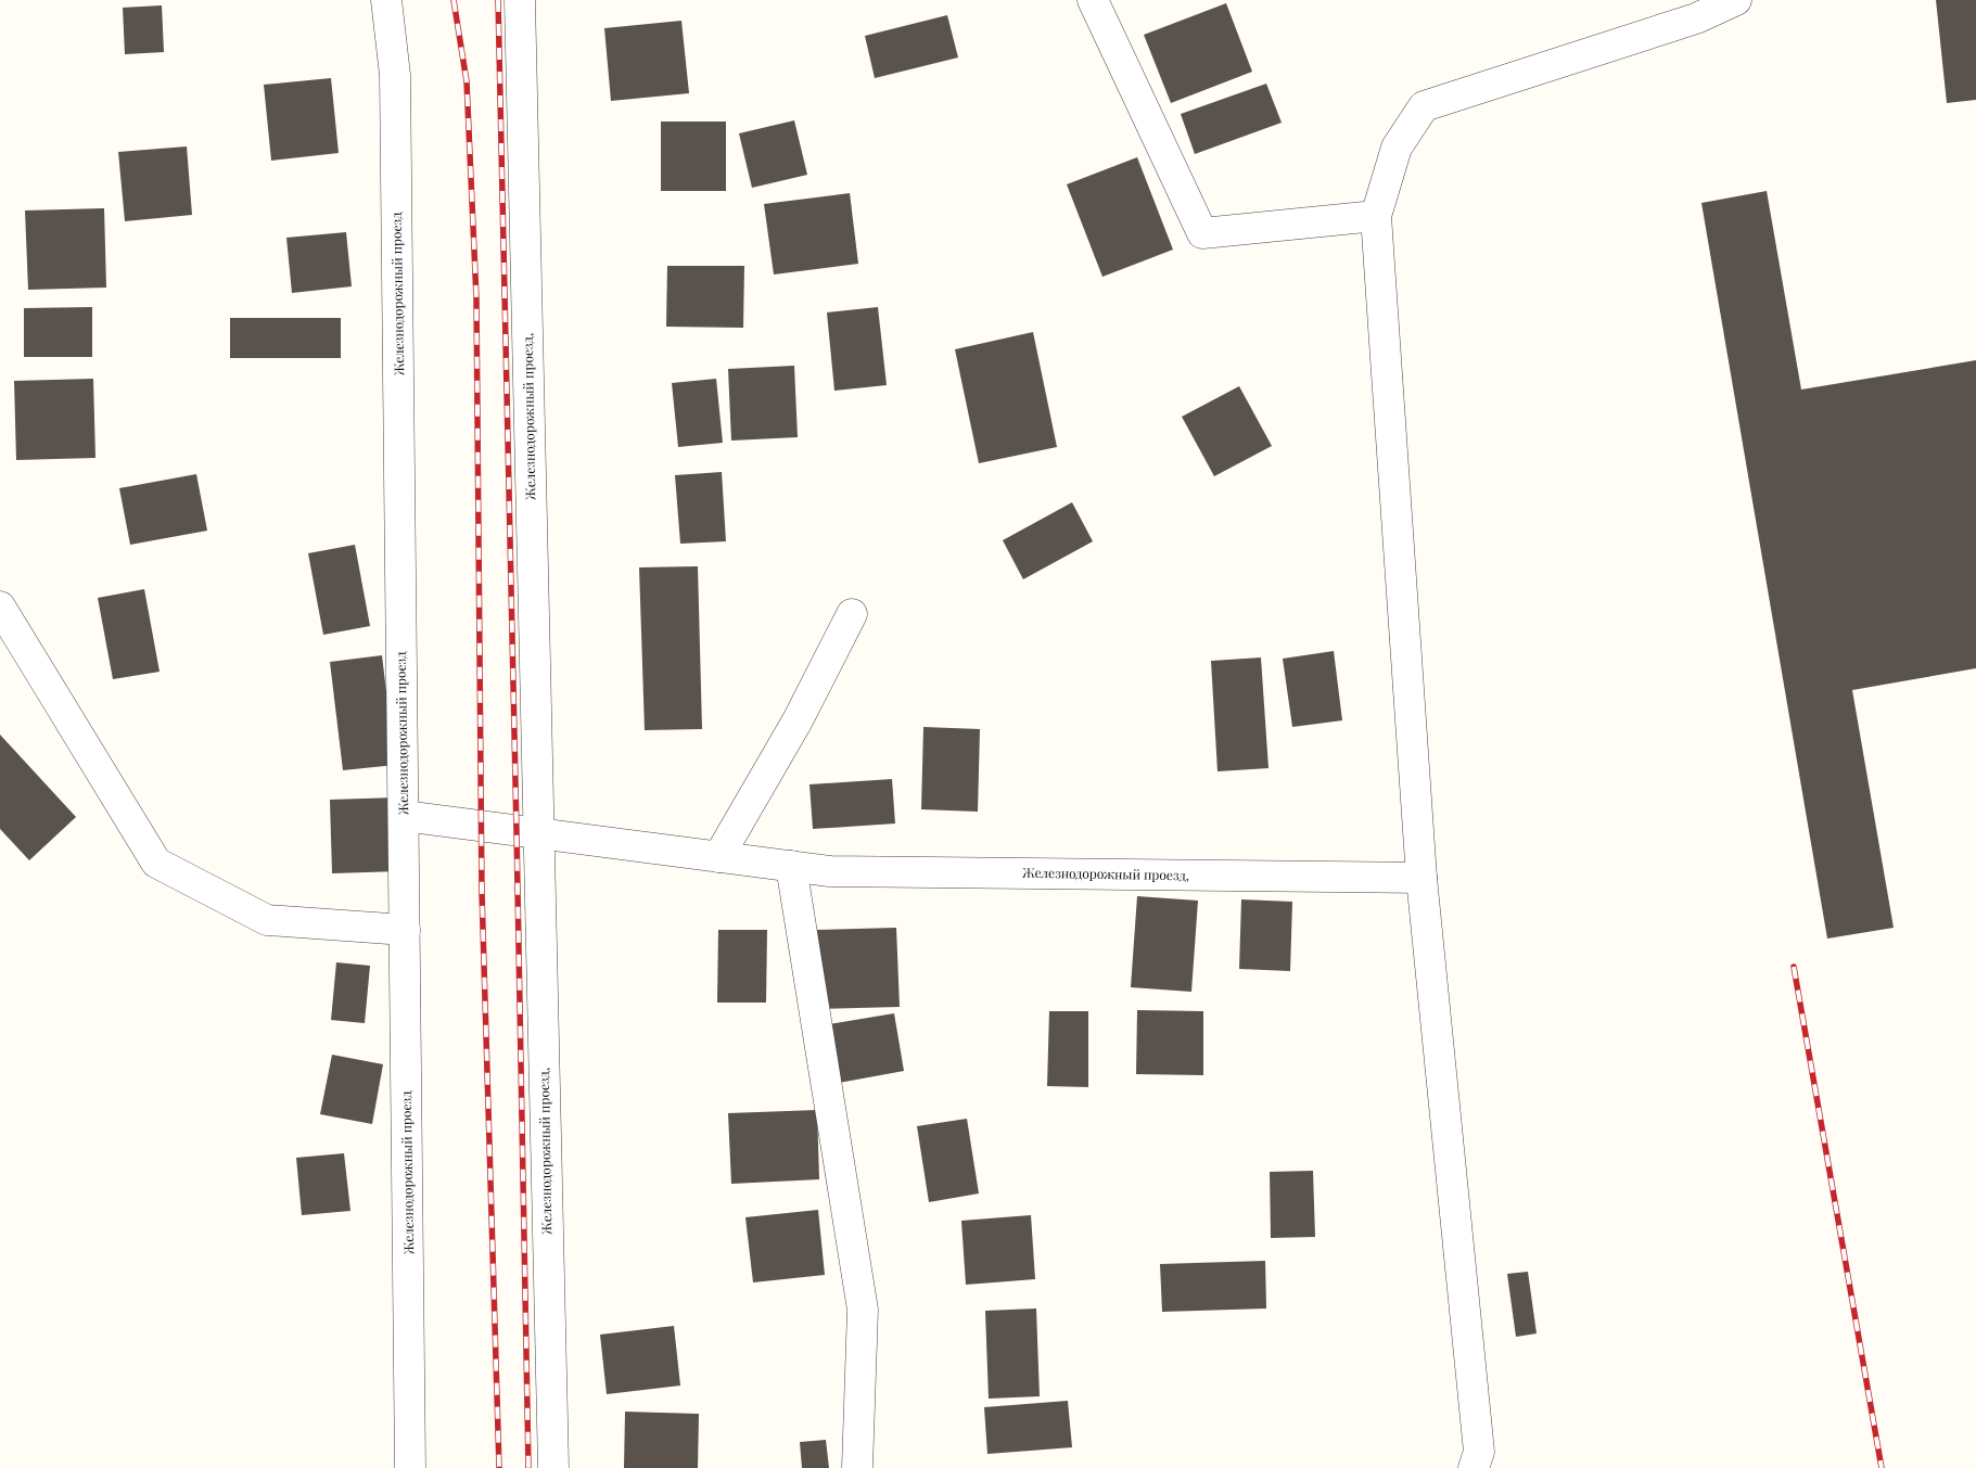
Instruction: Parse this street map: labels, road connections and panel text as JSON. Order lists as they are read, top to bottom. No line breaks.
{"streets":{"street":["Железнодорожный проезд","Железнодорожный проезд,"]},"crossings":[["Железнодорожный проезд","Железнодорожный проезд,"]]}
